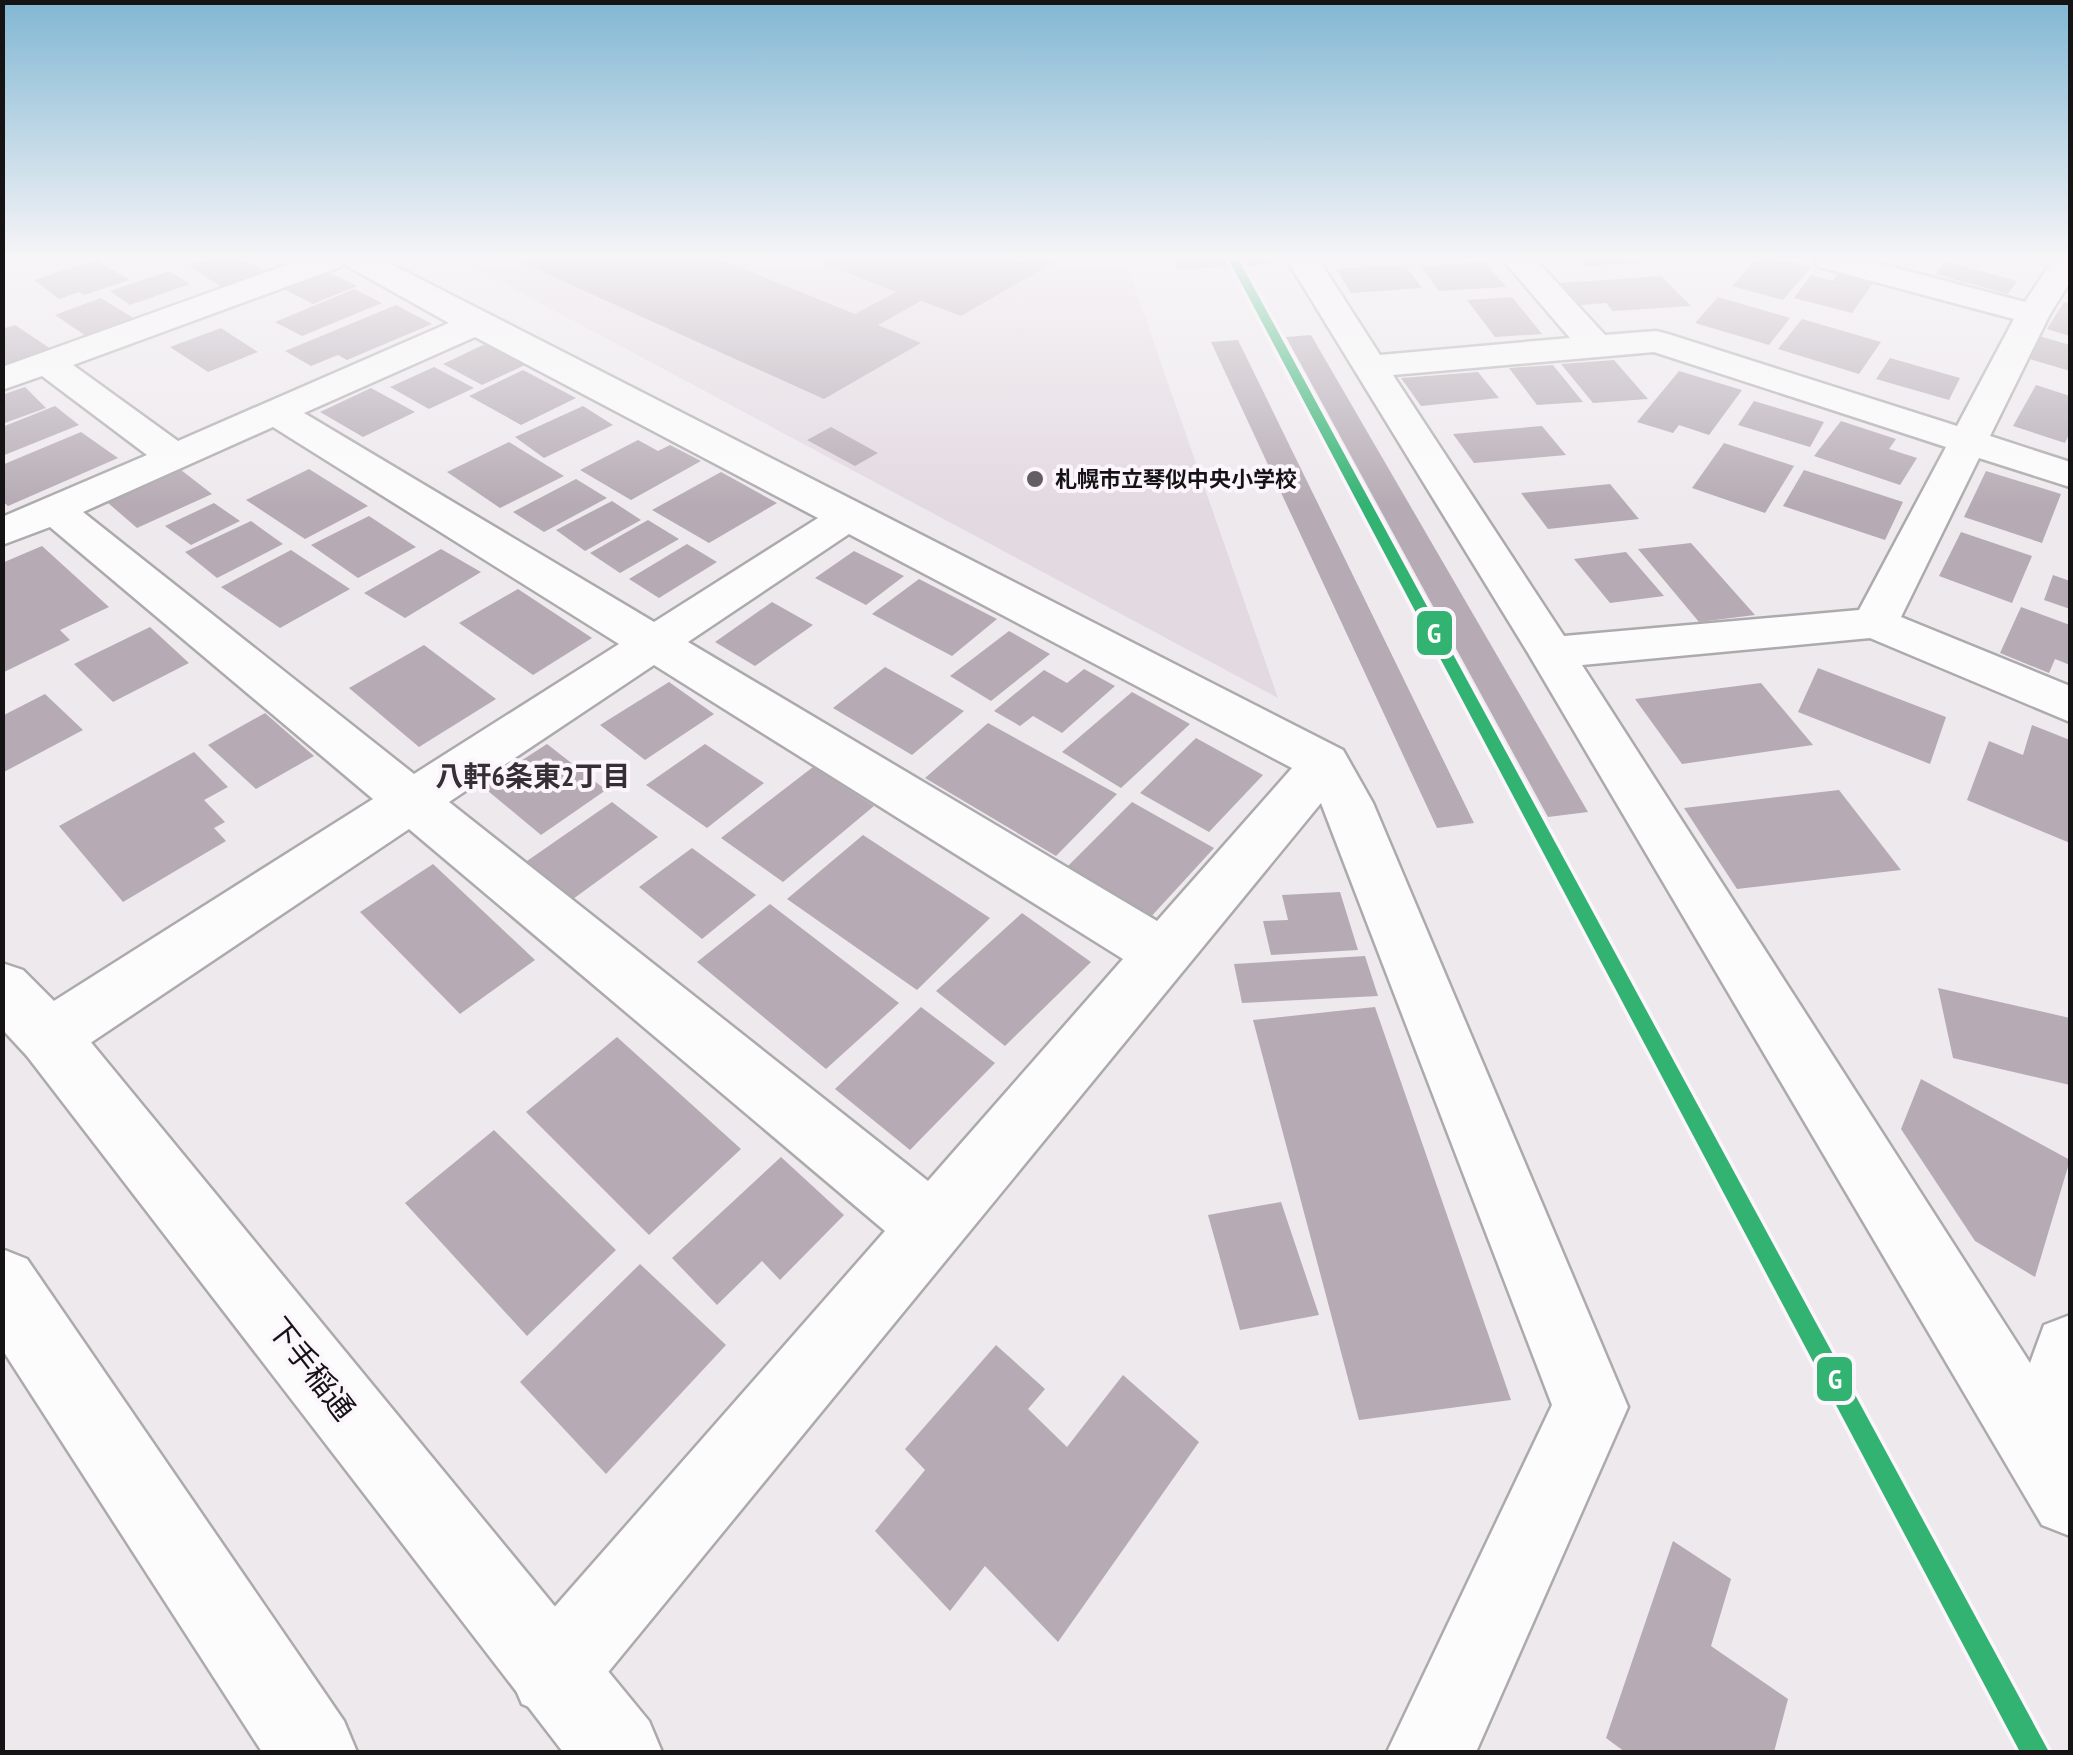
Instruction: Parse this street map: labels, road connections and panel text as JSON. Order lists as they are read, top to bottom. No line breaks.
{"streets":{"street":["下手稲通"]},"districts":["八軒6条東2丁目"],"places":["札幌市立琴似中央小学校"],"lines":["transit line G"]}
